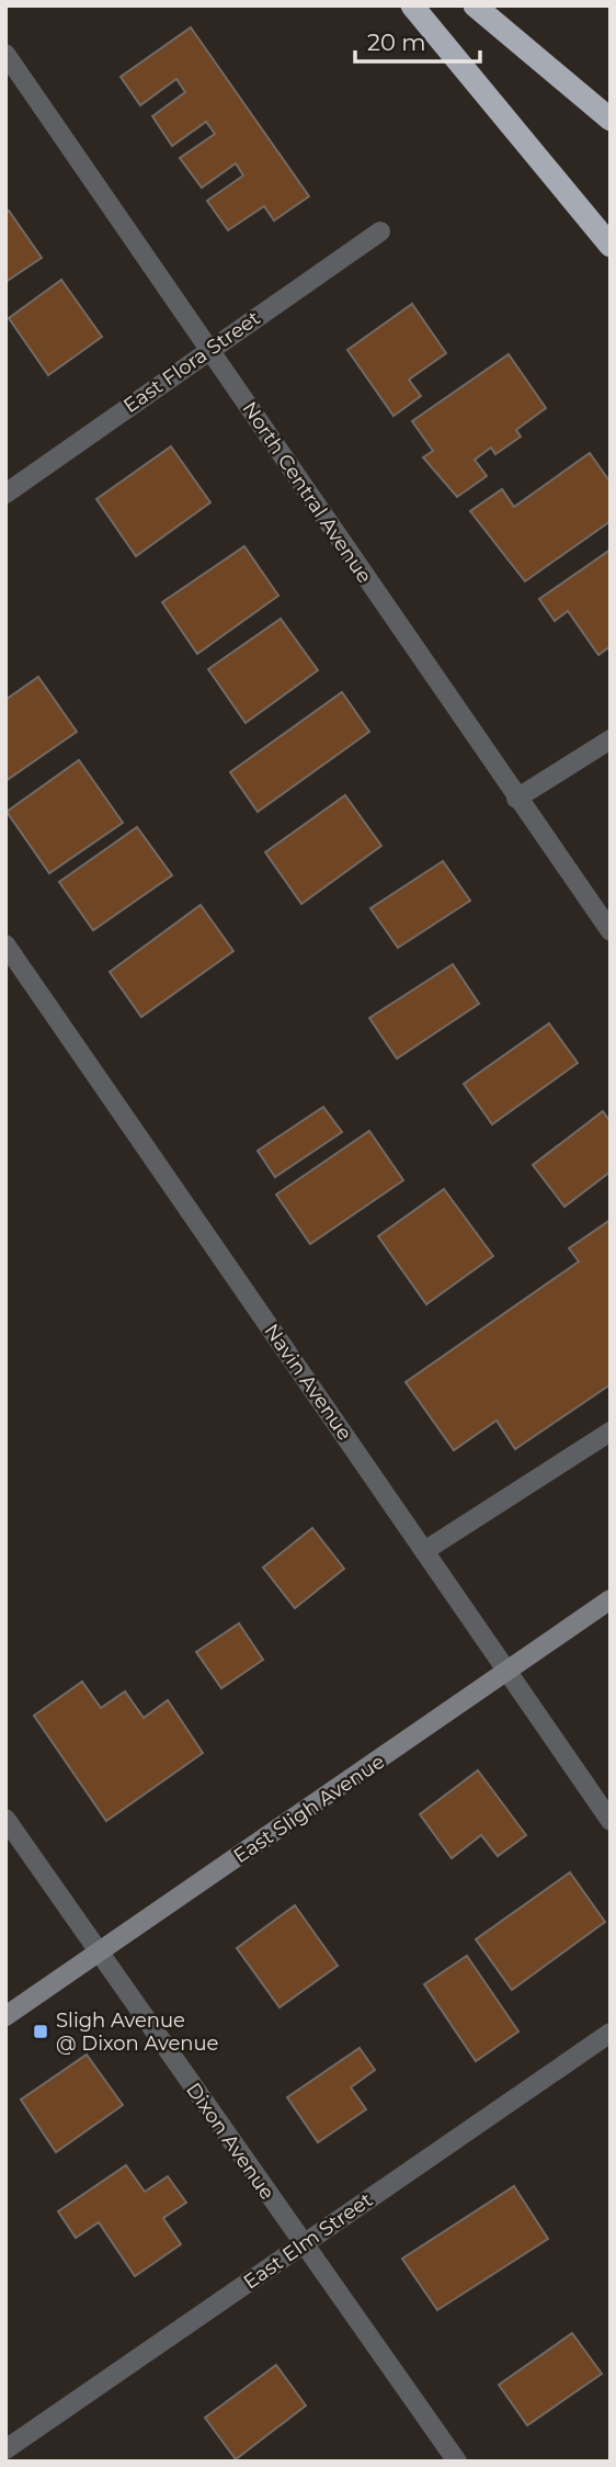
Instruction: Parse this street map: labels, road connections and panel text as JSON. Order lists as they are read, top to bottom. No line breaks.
{"streets":{"main road":["East Sligh Avenue"],"street":["East Flora Street","North Central Avenue","Navin Avenue","Dixon Avenue","East Elm Street"]},"crossings":[["East Flora Street","North Central Avenue"],["Navin Avenue","East Sligh Avenue"],["East Sligh Avenue","Dixon Avenue"],["Dixon Avenue","East Elm Street"]],"places":{"transit":["Sligh Avenue @ Dixon Avenue"]},"scale_bar":"20 m"}
